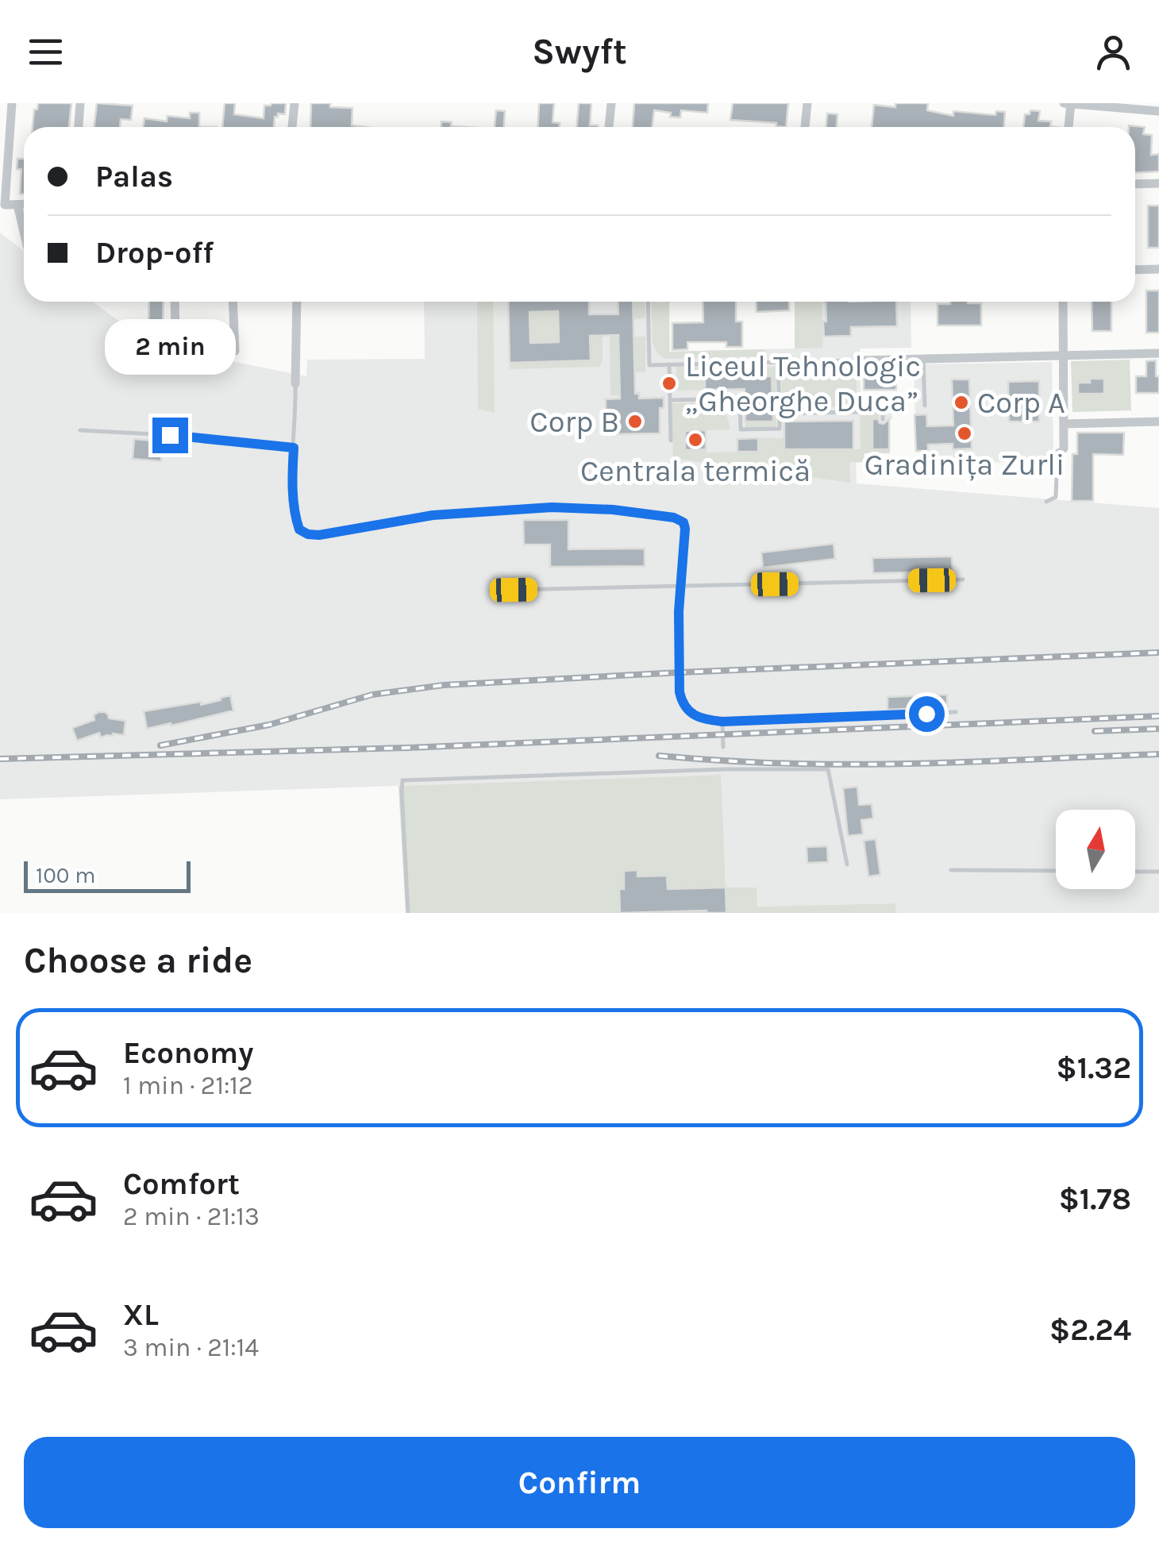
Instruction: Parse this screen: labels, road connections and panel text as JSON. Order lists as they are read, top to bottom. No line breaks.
{"places":["Liceul Tehnologic „Gheorghe Duca”","Corp A","Corp B","Gradinița Zurli","Centrala termică"],"scale_bar":"100 m","north":"top","page":{"header":"Swyft","banner":["Palas","Drop-off"],"bubble":"2 min","scale":"100 m","heading":"Choose a ride","list":[{"name":"Economy","note":"1 min · 21:12","value":"$1.32"},{"name":"Comfort","note":"2 min · 21:13","value":"$1.78"},{"name":"XL","note":"3 min · 21:14","value":"$2.24"}],"buttons":"Confirm"}}
